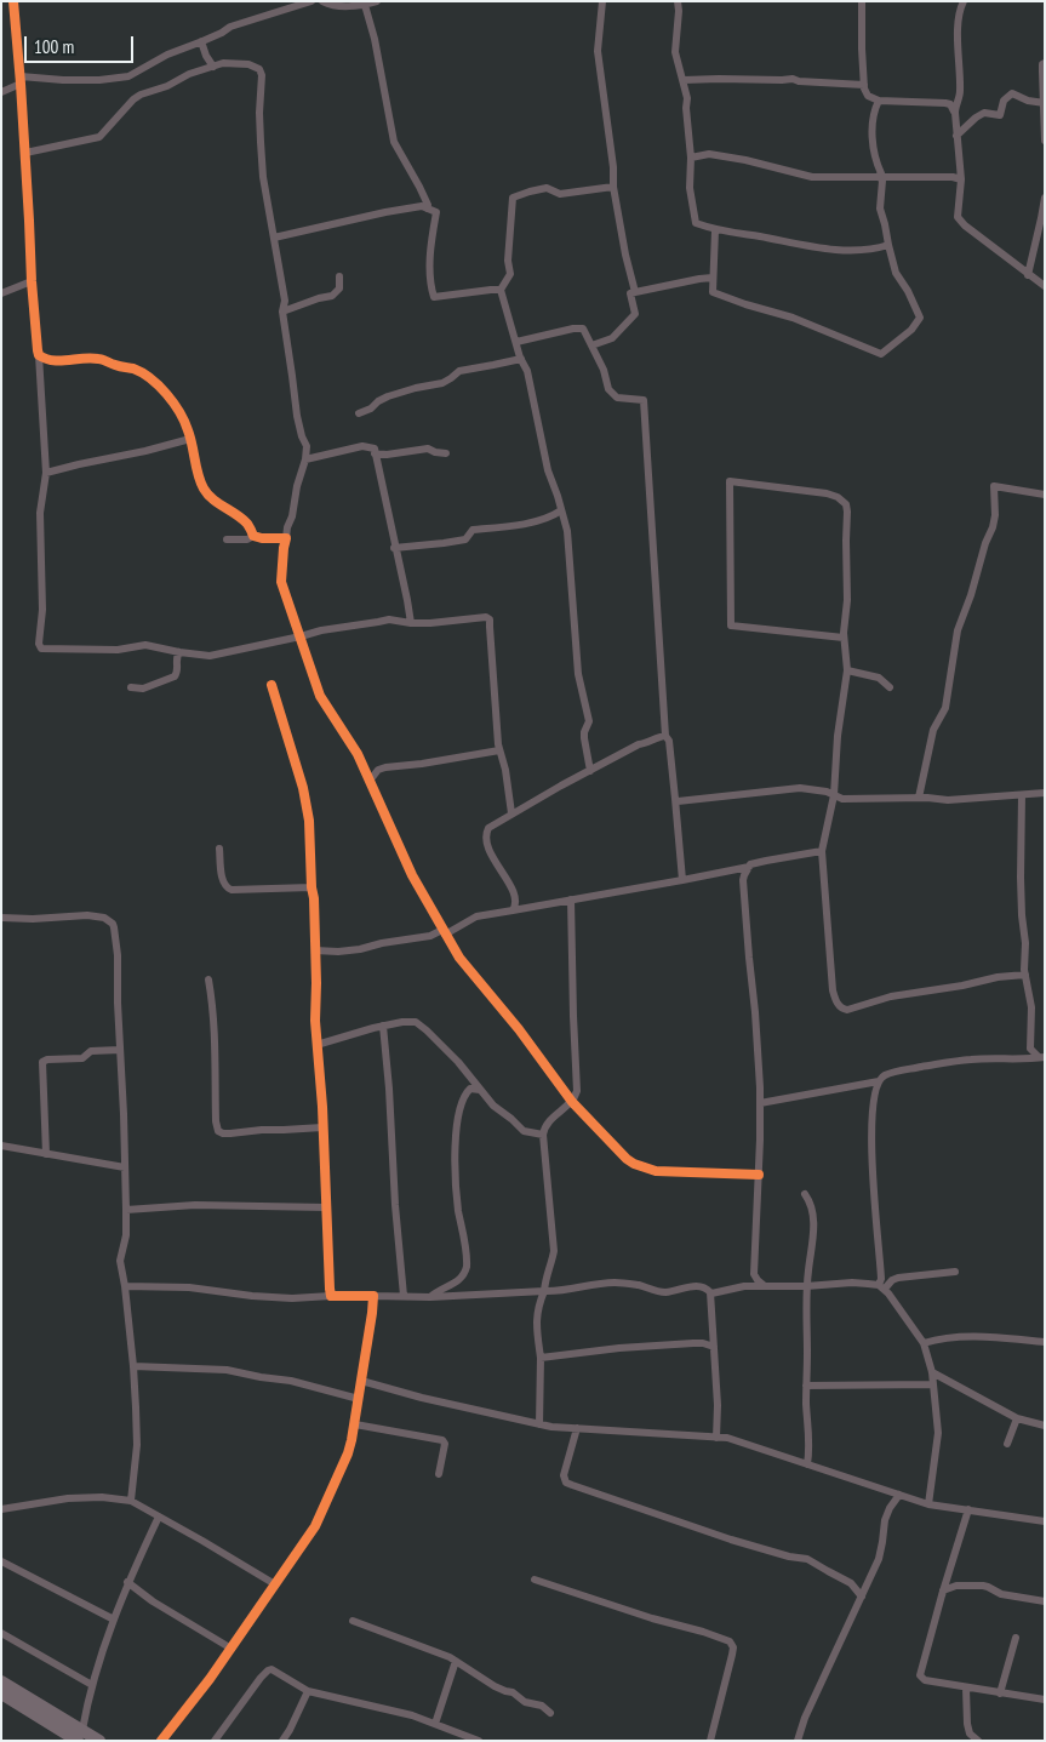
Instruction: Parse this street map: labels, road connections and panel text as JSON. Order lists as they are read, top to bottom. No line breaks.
{"scale_bar":"100 m"}
